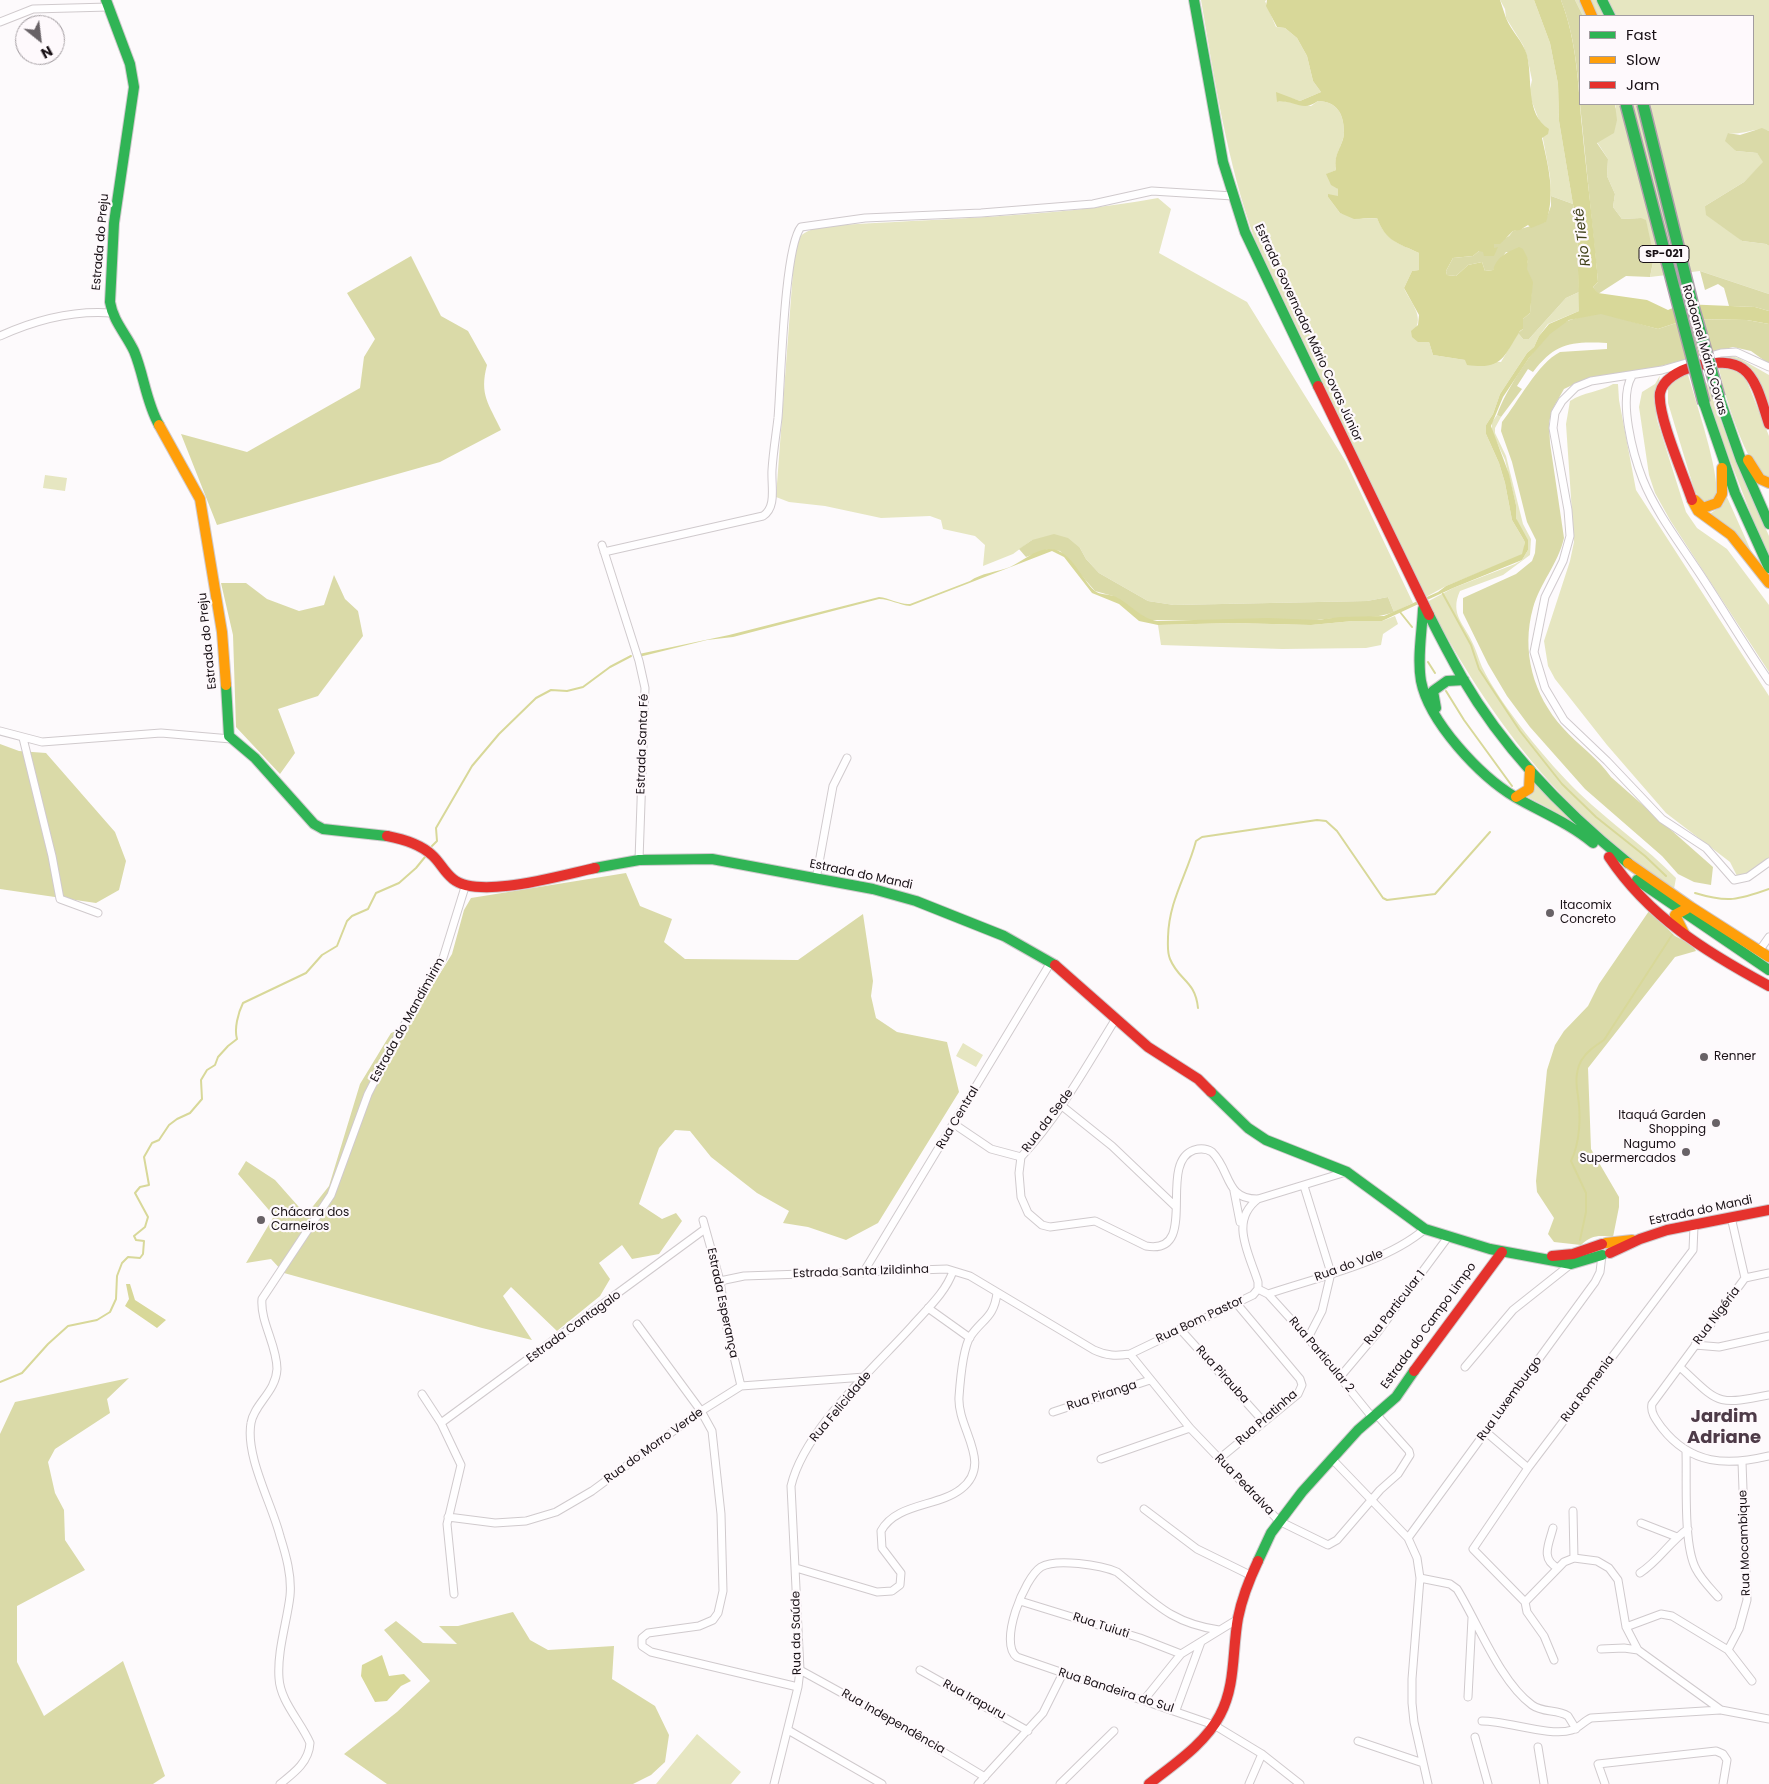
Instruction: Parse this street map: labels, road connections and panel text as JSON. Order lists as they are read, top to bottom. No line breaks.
{"streets":{"main road":["Estrada do Preju","SP-021","Estrada Governador Mário Covas Júnior","Rodoanel Mário Covas","Estrada do Mandi","Estrada do Campo Limpo"],"street":["Estrada Santa Fé","Estrada do Mandimirim","Rua Central","Rua da Sede","Rua do Vale","Estrada Santa Izildinha","Estrada Esperança","Rua Particular 1","Rua Nigéria","Rua Bom Pastor","Estrada Cantagalo","Rua Particular 2","Rua Pirauba","Rua Romenia","Rua Piranga","Rua Luxemburgo","Rua Felicidade","Rua Pratinha","Rua do Morro Verde","Rua Pedralva","Rua Mocambique","Rua Tuiuti","Rua da Saúde","Rua Bandeira do Sul","Rua Irapuru","Rua Independência"]},"crossings":[["Estrada Governador Mário Covas Júnior","Estrada Santa Fé"],["Estrada Santa Fé","Estrada do Mandi"],["Estrada do Mandi","Estrada do Mandimirim"],["Estrada do Mandi","Rua Central"],["Estrada do Mandi","Rua da Sede"],["Estrada do Mandi","Rua do Vale"],["Estrada do Mandi","Rua Particular 1"],["Estrada do Mandi","Rua Nigéria"],["Estrada do Mandi","Estrada do Campo Limpo"],["Estrada do Mandi","Rua Romenia"],["Estrada do Mandi","Rua Luxemburgo"],["Rua Central","Rua da Sede"],["Rua Central","Estrada Santa Izildinha"],["Rua do Vale","Rua Particular 2"],["Estrada Santa Izildinha","Estrada Esperança"],["Estrada Santa Izildinha","Rua Bom Pastor"],["Estrada Santa Izildinha","Rua Felicidade"],["Estrada Esperança","Estrada Cantagalo"],["Estrada Esperança","Rua do Morro Verde"],["Rua Particular 1","Rua Particular 2"],["Rua Bom Pastor","Rua Pirauba"],["Rua Bom Pastor","Rua Pratinha"],["Rua Bom Pastor","Rua Pedralva"],["Estrada do Campo Limpo","Rua Particular 2"],["Estrada do Campo Limpo","Rua Pedralva"],["Estrada do Campo Limpo","Rua Bandeira do Sul"],["Rua Particular 2","Rua Pedralva"],["Rua Pirauba","Rua Pratinha"],["Rua Piranga","Rua Pedralva"],["Rua Felicidade","Rua do Morro Verde"],["Rua Felicidade","Rua da Saúde"],["Rua Pratinha","Rua Pedralva"],["Rua Tuiuti","Rua Bandeira do Sul"],["Rua da Saúde","Rua Independência"]],"districts":["Jardim Adriane"],"water":["Rio Tietê"],"places":["Itacomix Concreto","Renner","Itaquá Garden Shopping","Nagumo Supermercados","Chácara dos Carneiros"],"legend":["Fast","Slow","Jam"],"north":"bottom right"}
